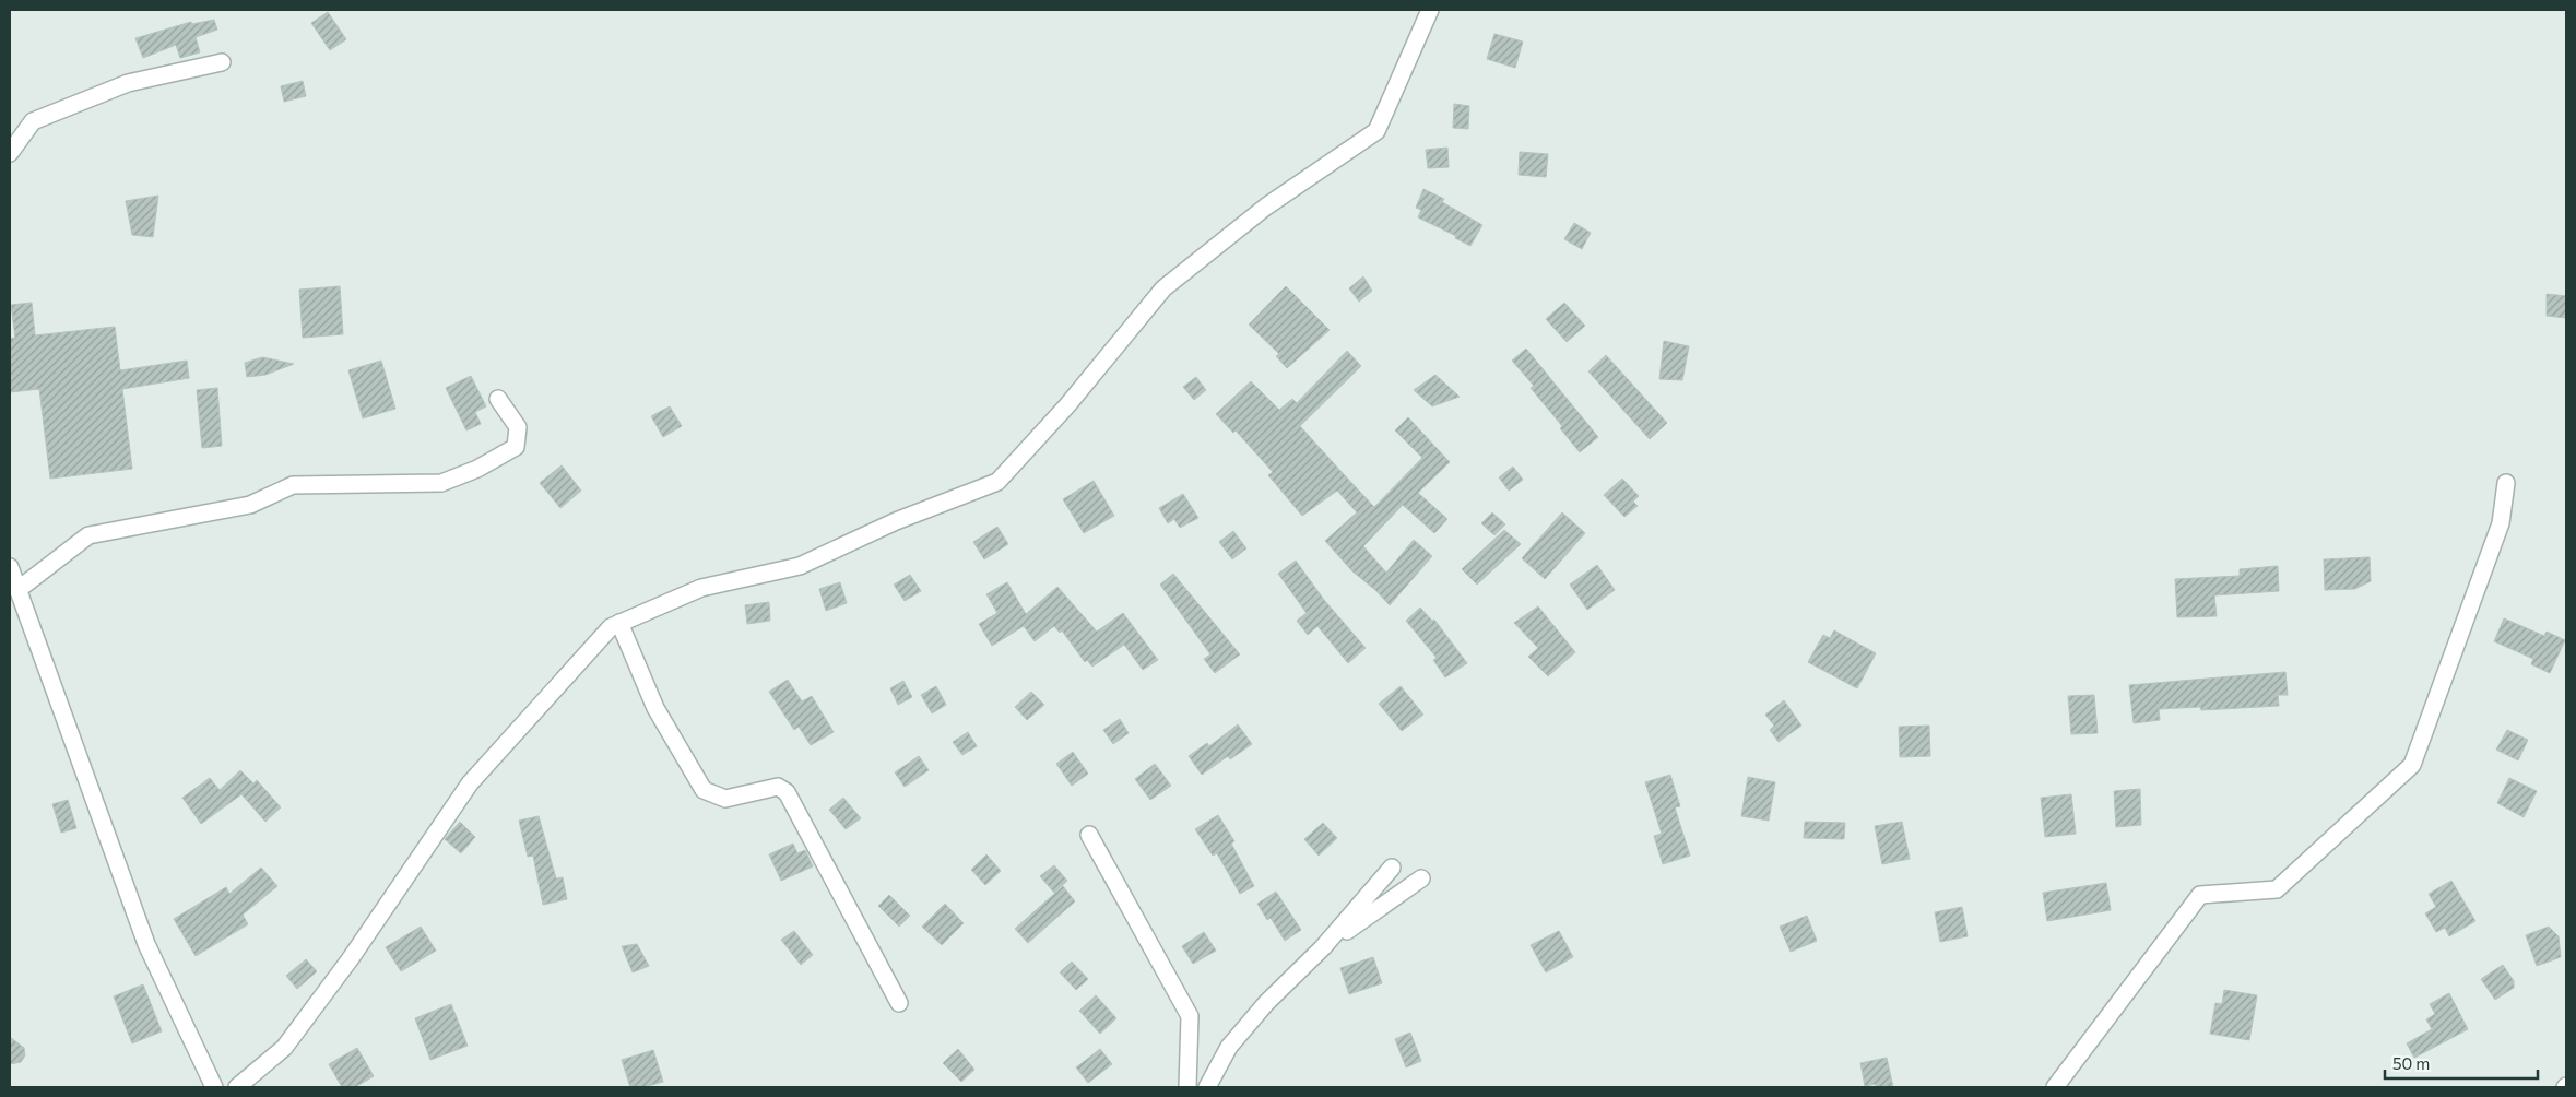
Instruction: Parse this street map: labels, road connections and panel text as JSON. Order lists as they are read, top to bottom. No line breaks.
{"scale_bar":"50 m"}
